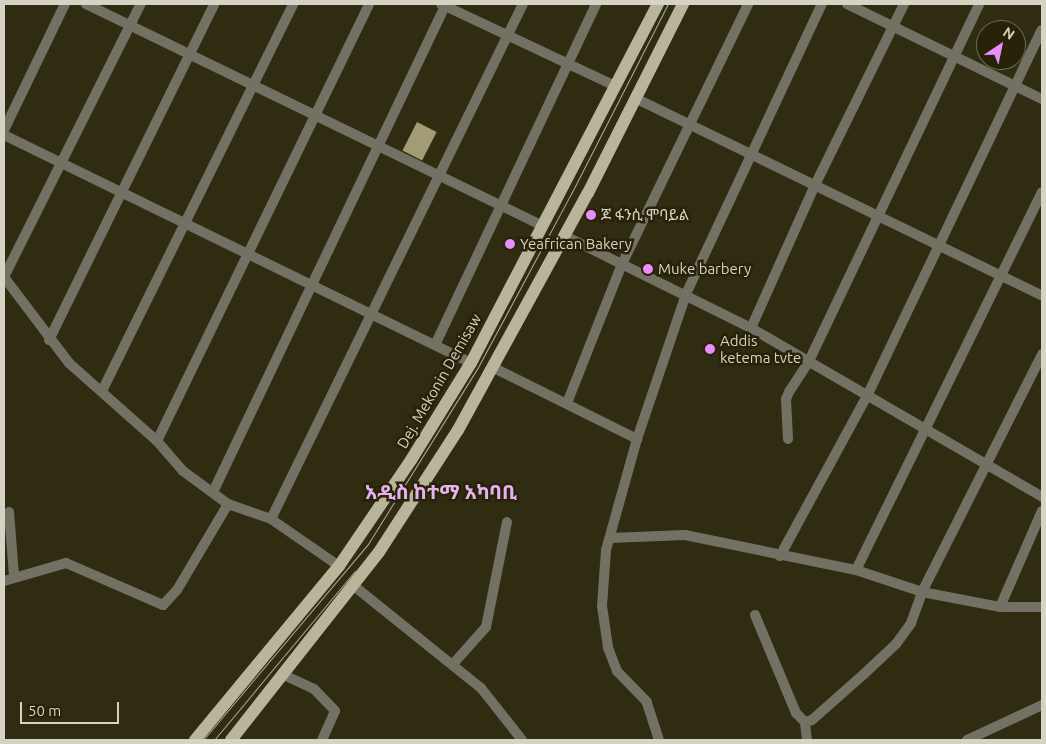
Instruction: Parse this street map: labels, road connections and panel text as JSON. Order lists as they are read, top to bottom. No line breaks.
{"streets":{"main road":["Dej. Mekonin Demisaw"]},"districts":["አዲስ ከተማ አካባቢ"],"places":["ጆ ፋንሲ ሞባይል","Yeafrican Bakery","Muke barbery","Addis ketema tvte"],"scale_bar":"50 m","north":"top right"}
